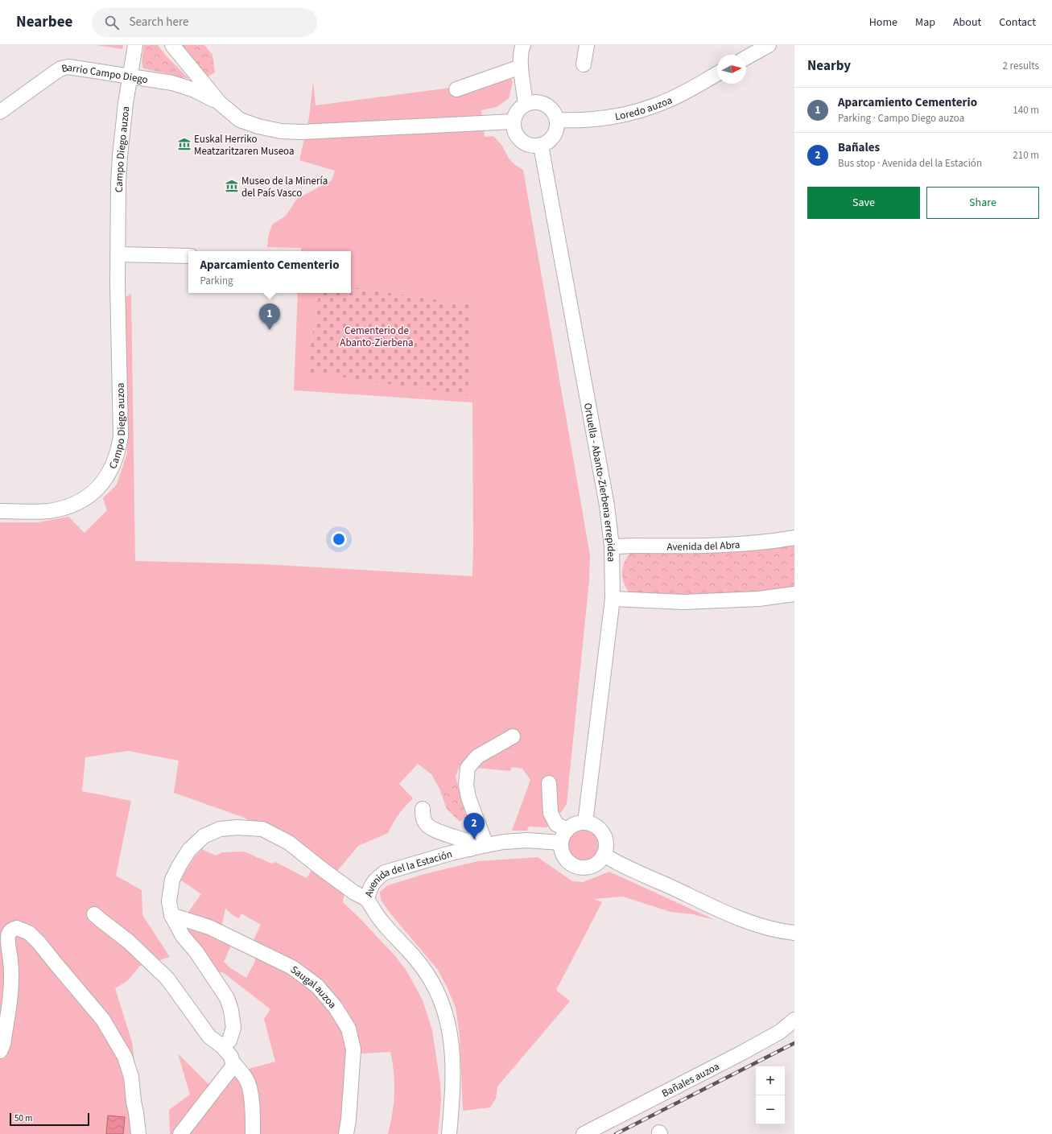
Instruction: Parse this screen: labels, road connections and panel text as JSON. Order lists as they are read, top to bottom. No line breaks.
{"streets":{"street":["Barrio Campo Diego","Loredo auzoa","Campo Diego auzoa","Ortuella - Abanto-Zierbena errepidea","Avenida del Abra","Avenida del la Estación","Saugal auzoa","Bañales auzoa"]},"crossings":[["Barrio Campo Diego","Campo Diego auzoa"],["Loredo auzoa","Ortuella - Abanto-Zierbena errepidea"],["Ortuella - Abanto-Zierbena errepidea","Avenida del Abra"],["Ortuella - Abanto-Zierbena errepidea","Avenida del la Estación"]],"parks":["Cementerio de Abanto-Zierbena"],"places":{"museum":["Euskal Herriko Meatzaritzaren Museoa","Museo de la Minería del País Vasco"]},"scale_bar":"50 m","north":"right","page":{"header":"Nearbee","search":"Search here","nav":["Home","Map","About","Contact"],"heading":["Nearby","2 results"],"list":[{"mark":"1","name":"Aparcamiento Cementerio","note":"Parking · Campo Diego auzoa","value":"140 m"},{"mark":"2","name":"Bañales","note":"Bus stop · Avenida del la Estación","value":"210 m"}],"buttons":["Save","Share"],"popup":["Aparcamiento Cementerio","Parking"],"pins":["1","2"],"map_buttons":["+","−"],"scale":"50 m"}}
